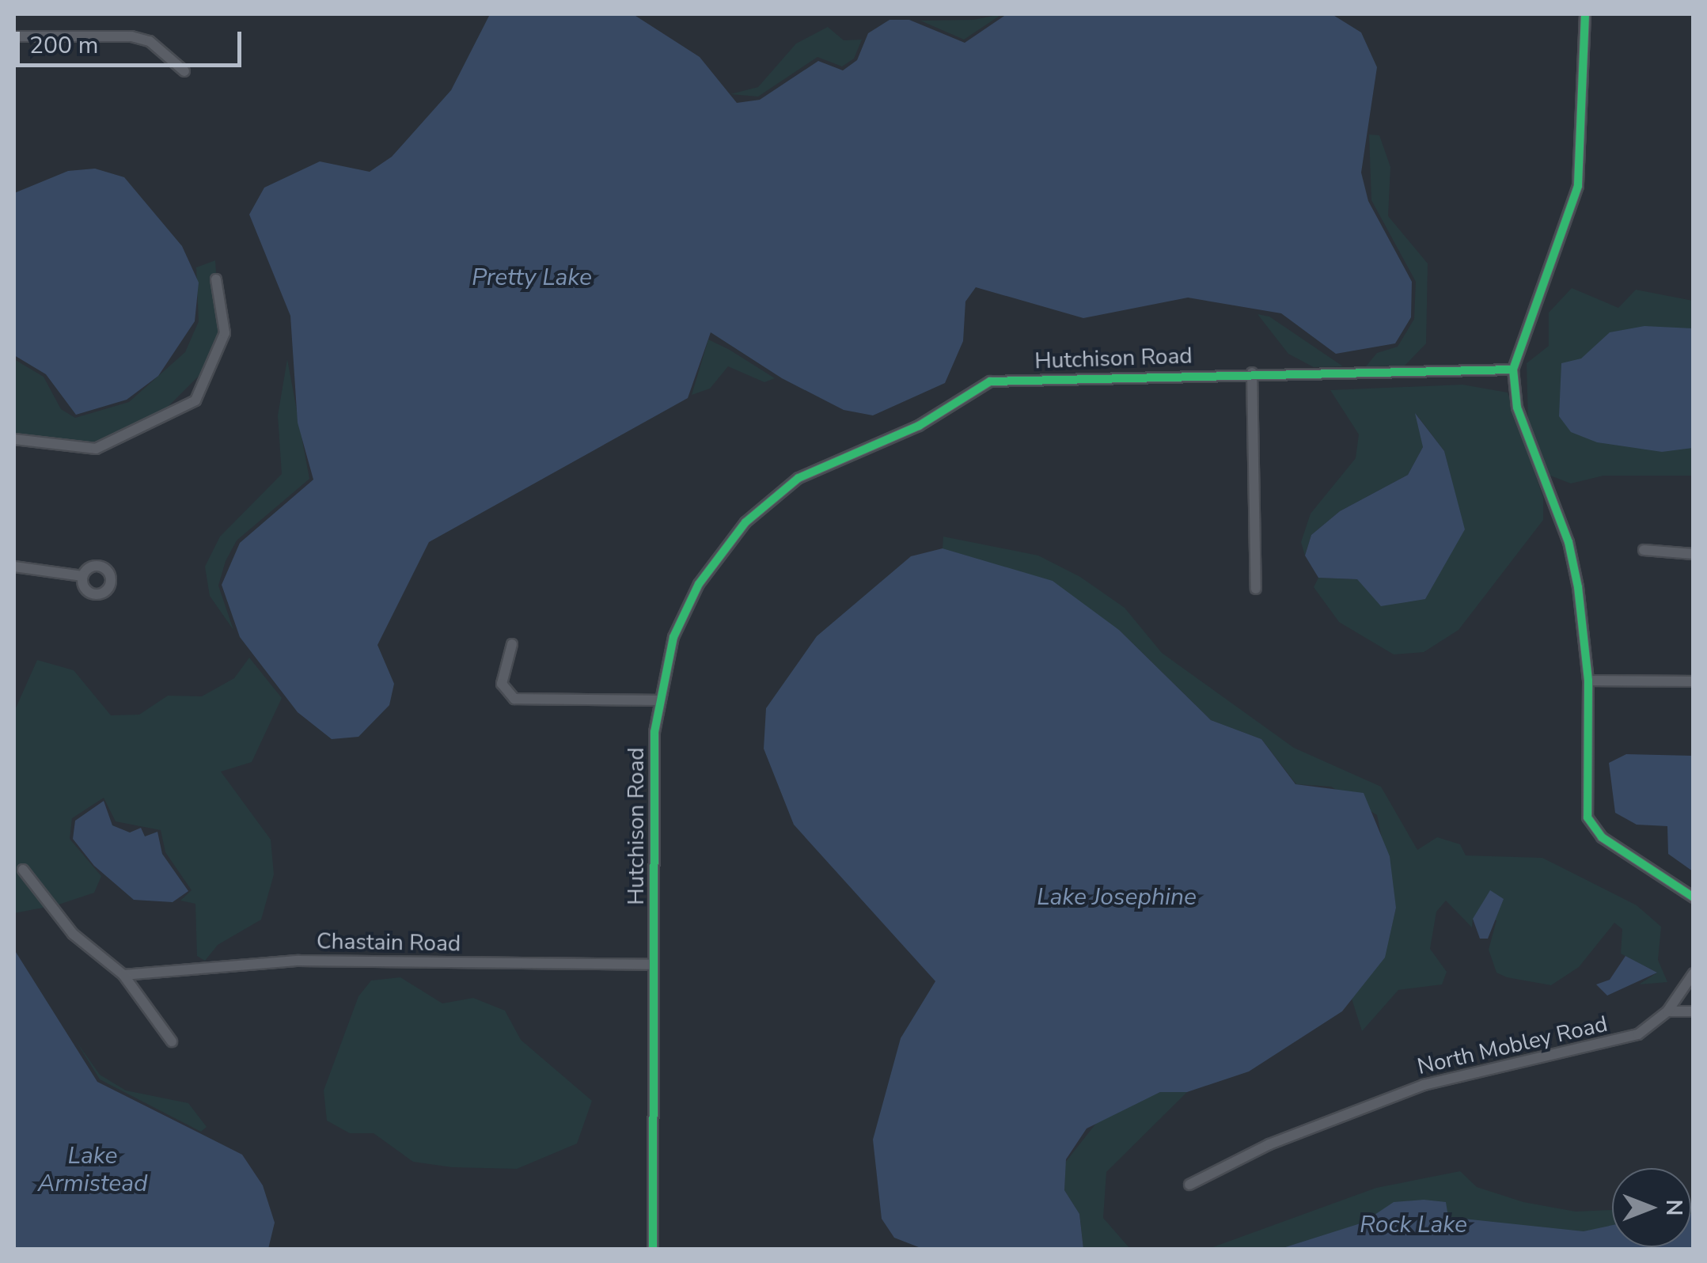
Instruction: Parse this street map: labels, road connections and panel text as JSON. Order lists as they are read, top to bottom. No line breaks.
{"streets":{"street":["Hutchison Road","Chastain Road","North Mobley Road"]},"crossings":[["Hutchison Road","Chastain Road"]],"water":["Pretty Lake","Lake Josephine","Lake Armistead","Rock Lake"],"scale_bar":"200 m","north":"right"}
